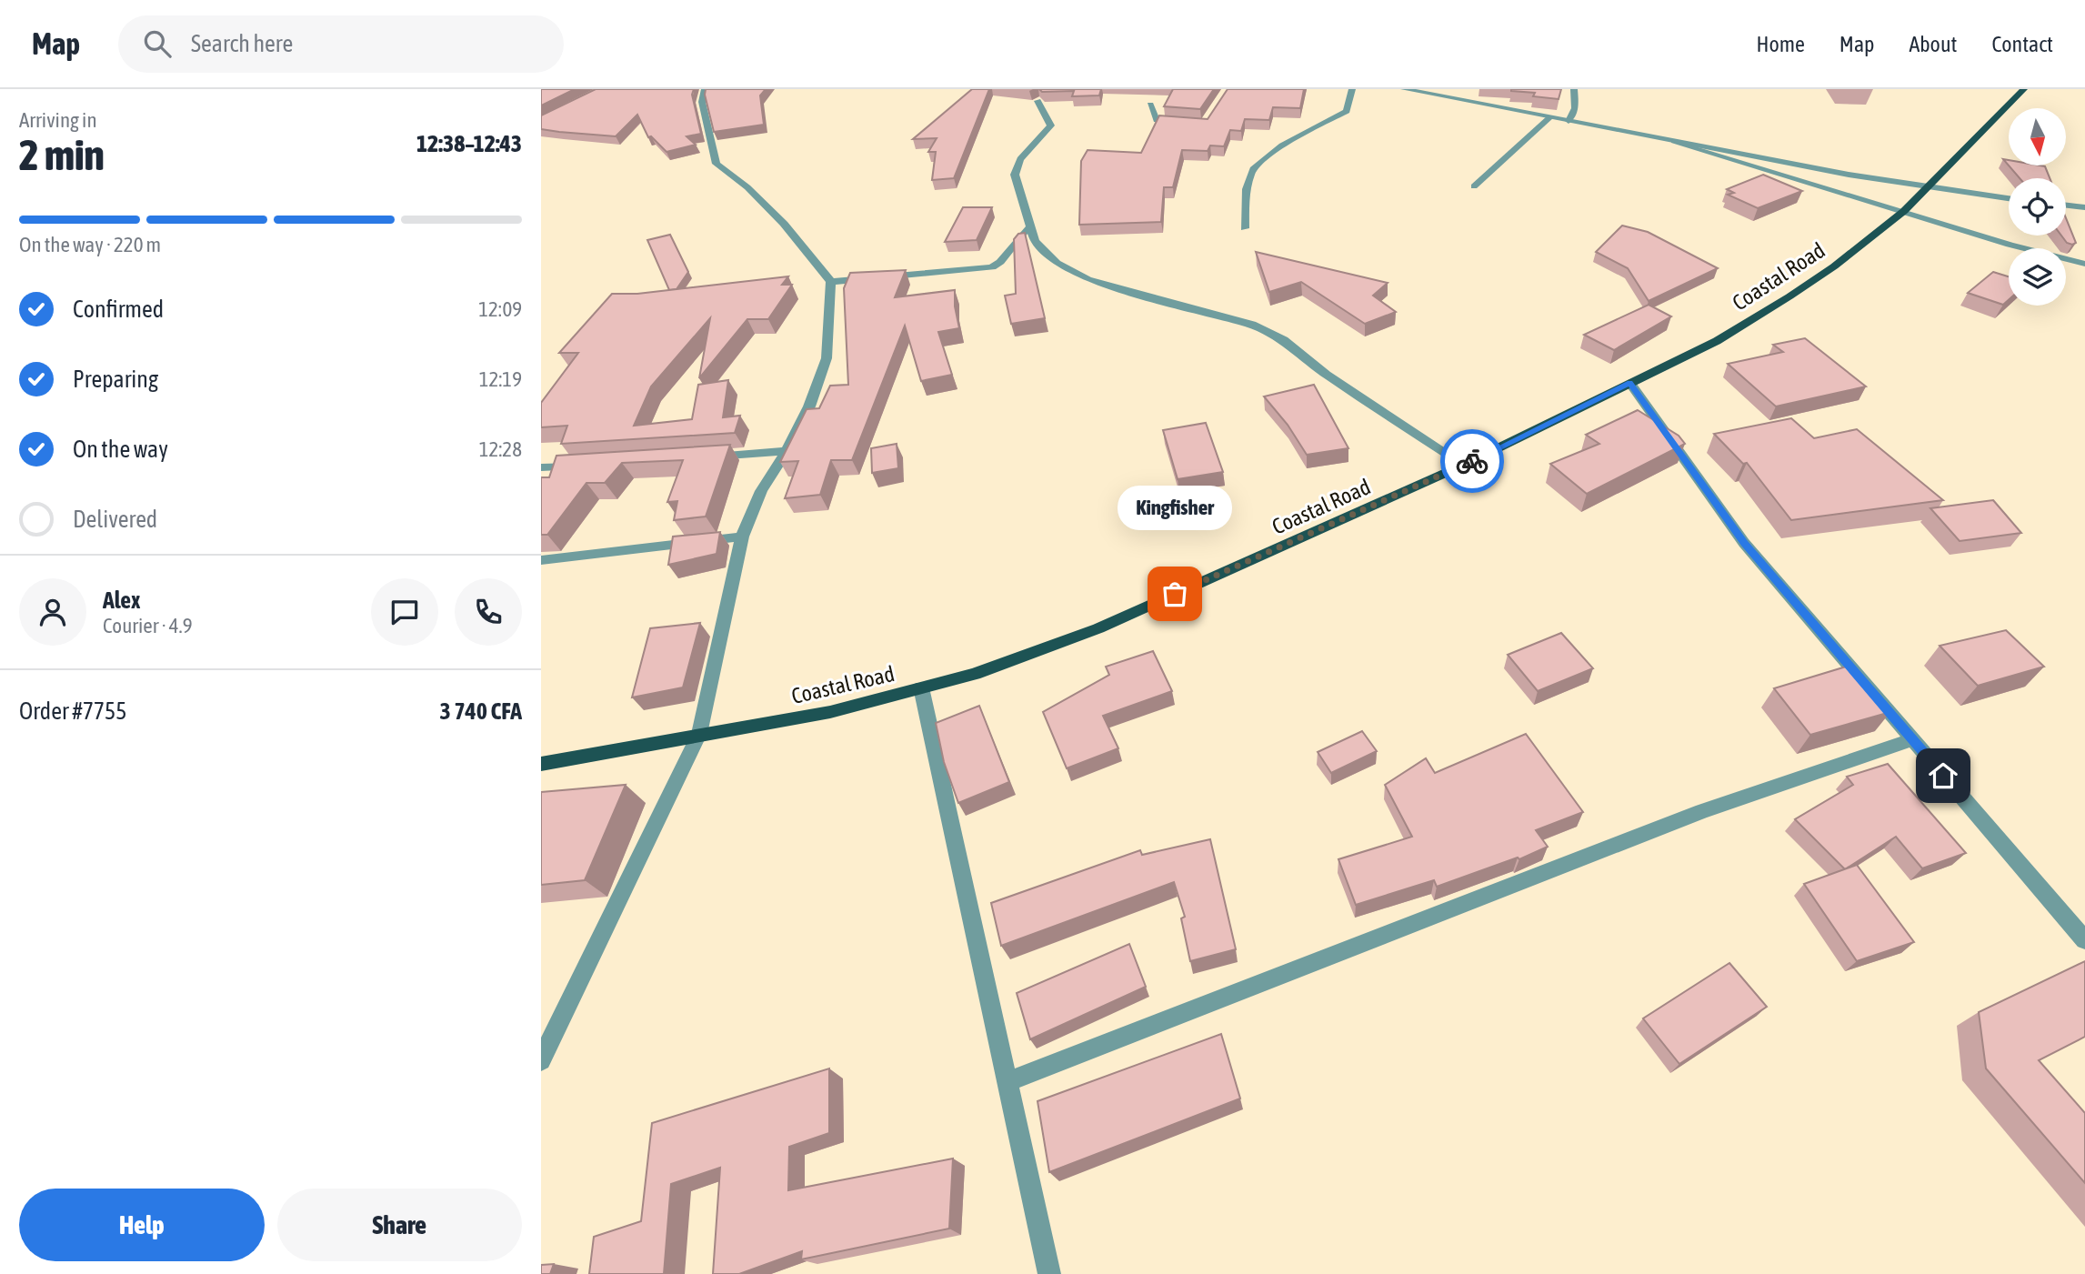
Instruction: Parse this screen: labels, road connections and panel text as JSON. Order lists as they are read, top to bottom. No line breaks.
{"streets":{"main road":["Coastal Road"]},"places":["Kingfisher"],"north":"bottom","page":{"header":"Map","search":"Search here","nav":["Home","Map","About","Contact"],"heading":["2 min","Arriving in","12:38–12:43"],"panel":["Alex","Courier · 4.9","Order #7755","3 740 CFA"],"bar":"On the way · 220 m","list":[["Confirmed","12:09"],["Preparing","12:19"],["On the way","12:28"],"Delivered"],"bubble":"Kingfisher","buttons":["Help","Share"]}}
